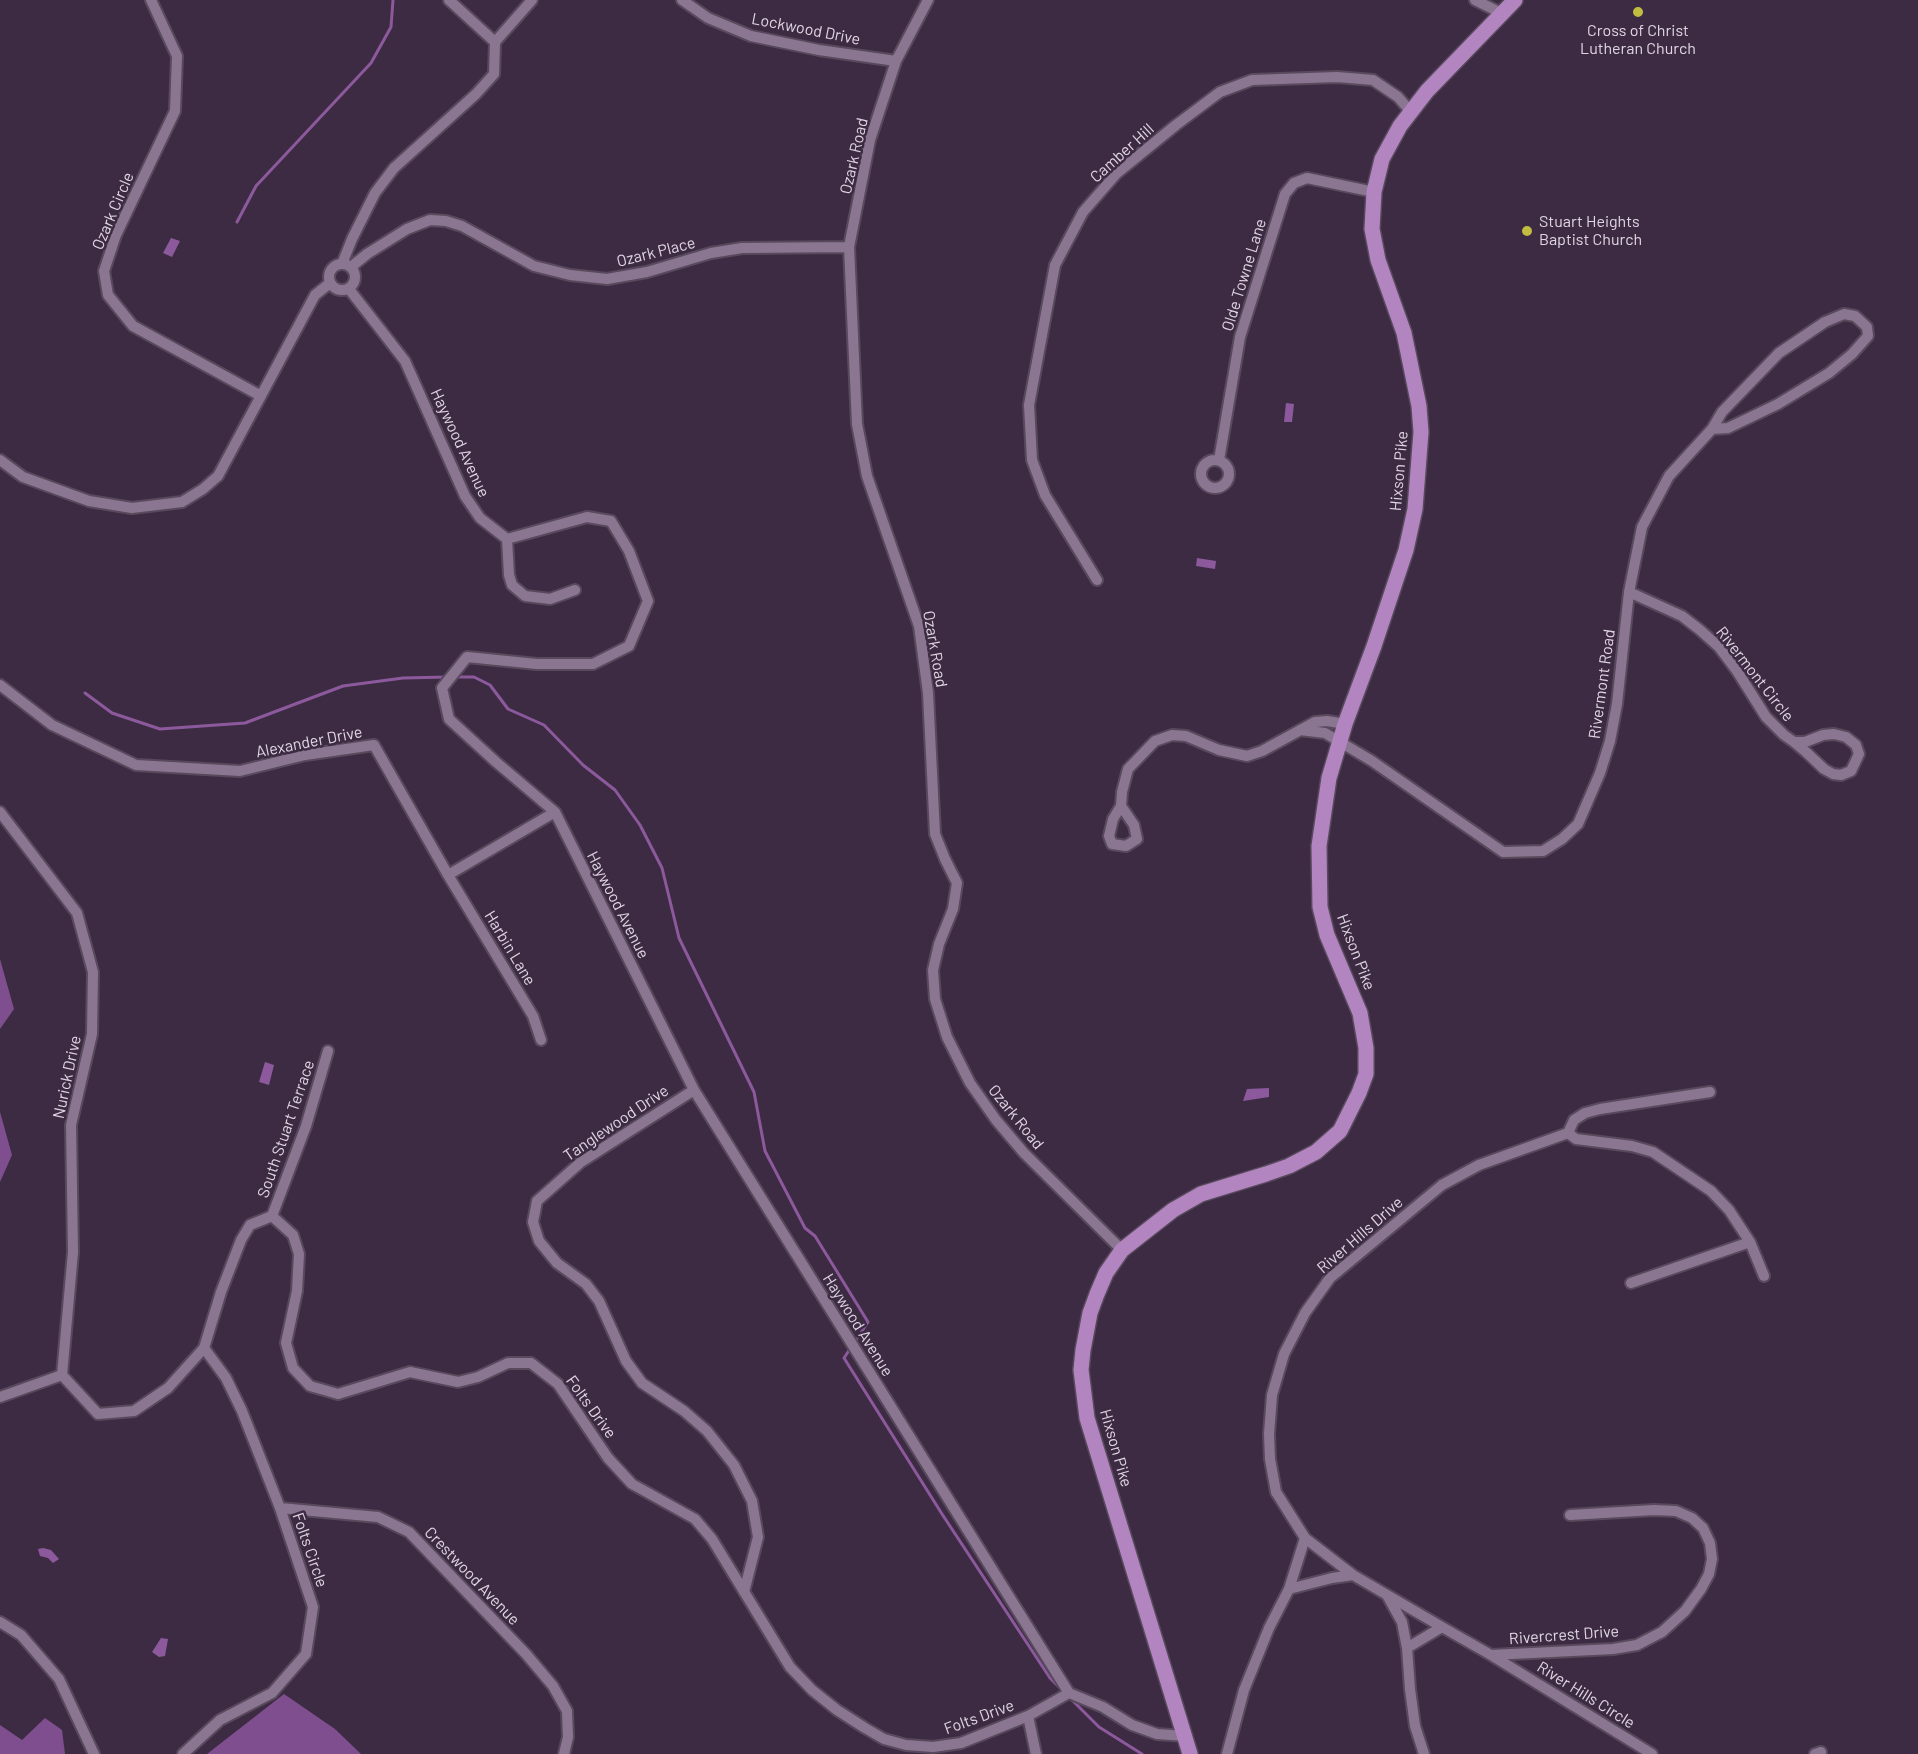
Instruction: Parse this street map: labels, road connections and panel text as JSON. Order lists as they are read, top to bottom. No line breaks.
{"streets":{"main road":["Hixson Pike"],"street":["Lockwood Drive","Camber Hill","Ozark Road","Ozark Circle","Ozark Place","Olde Towne Lane","Haywood Avenue","Rivermont Circle","Rivermont Road","Alexander Drive","Harbin Lane","Nurick Drive","Tanglewood Drive","South Stuart Terrace","River Hills Drive","Folts Drive","Folts Circle","Crestwood Avenue","Rivercrest Drive","River Hills Circle"]},"crossings":[["Lockwood Drive","Ozark Road"],["Camber Hill","Hixson Pike"],["Ozark Road","Ozark Place"],["Ozark Road","Hixson Pike"],["Ozark Place","Haywood Avenue"],["Olde Towne Lane","Hixson Pike"],["Haywood Avenue","Tanglewood Drive"],["Haywood Avenue","Folts Drive"],["Hixson Pike","Rivermont Road"],["Rivermont Circle","Rivermont Road"],["Alexander Drive","Harbin Lane"],["Tanglewood Drive","Folts Drive"],["South Stuart Terrace","Folts Drive"],["River Hills Drive","River Hills Circle"],["Folts Circle","Crestwood Avenue"],["Rivercrest Drive","River Hills Circle"]],"places":["Cross of Christ Lutheran Church","Stuart Heights Baptist Church"]}
